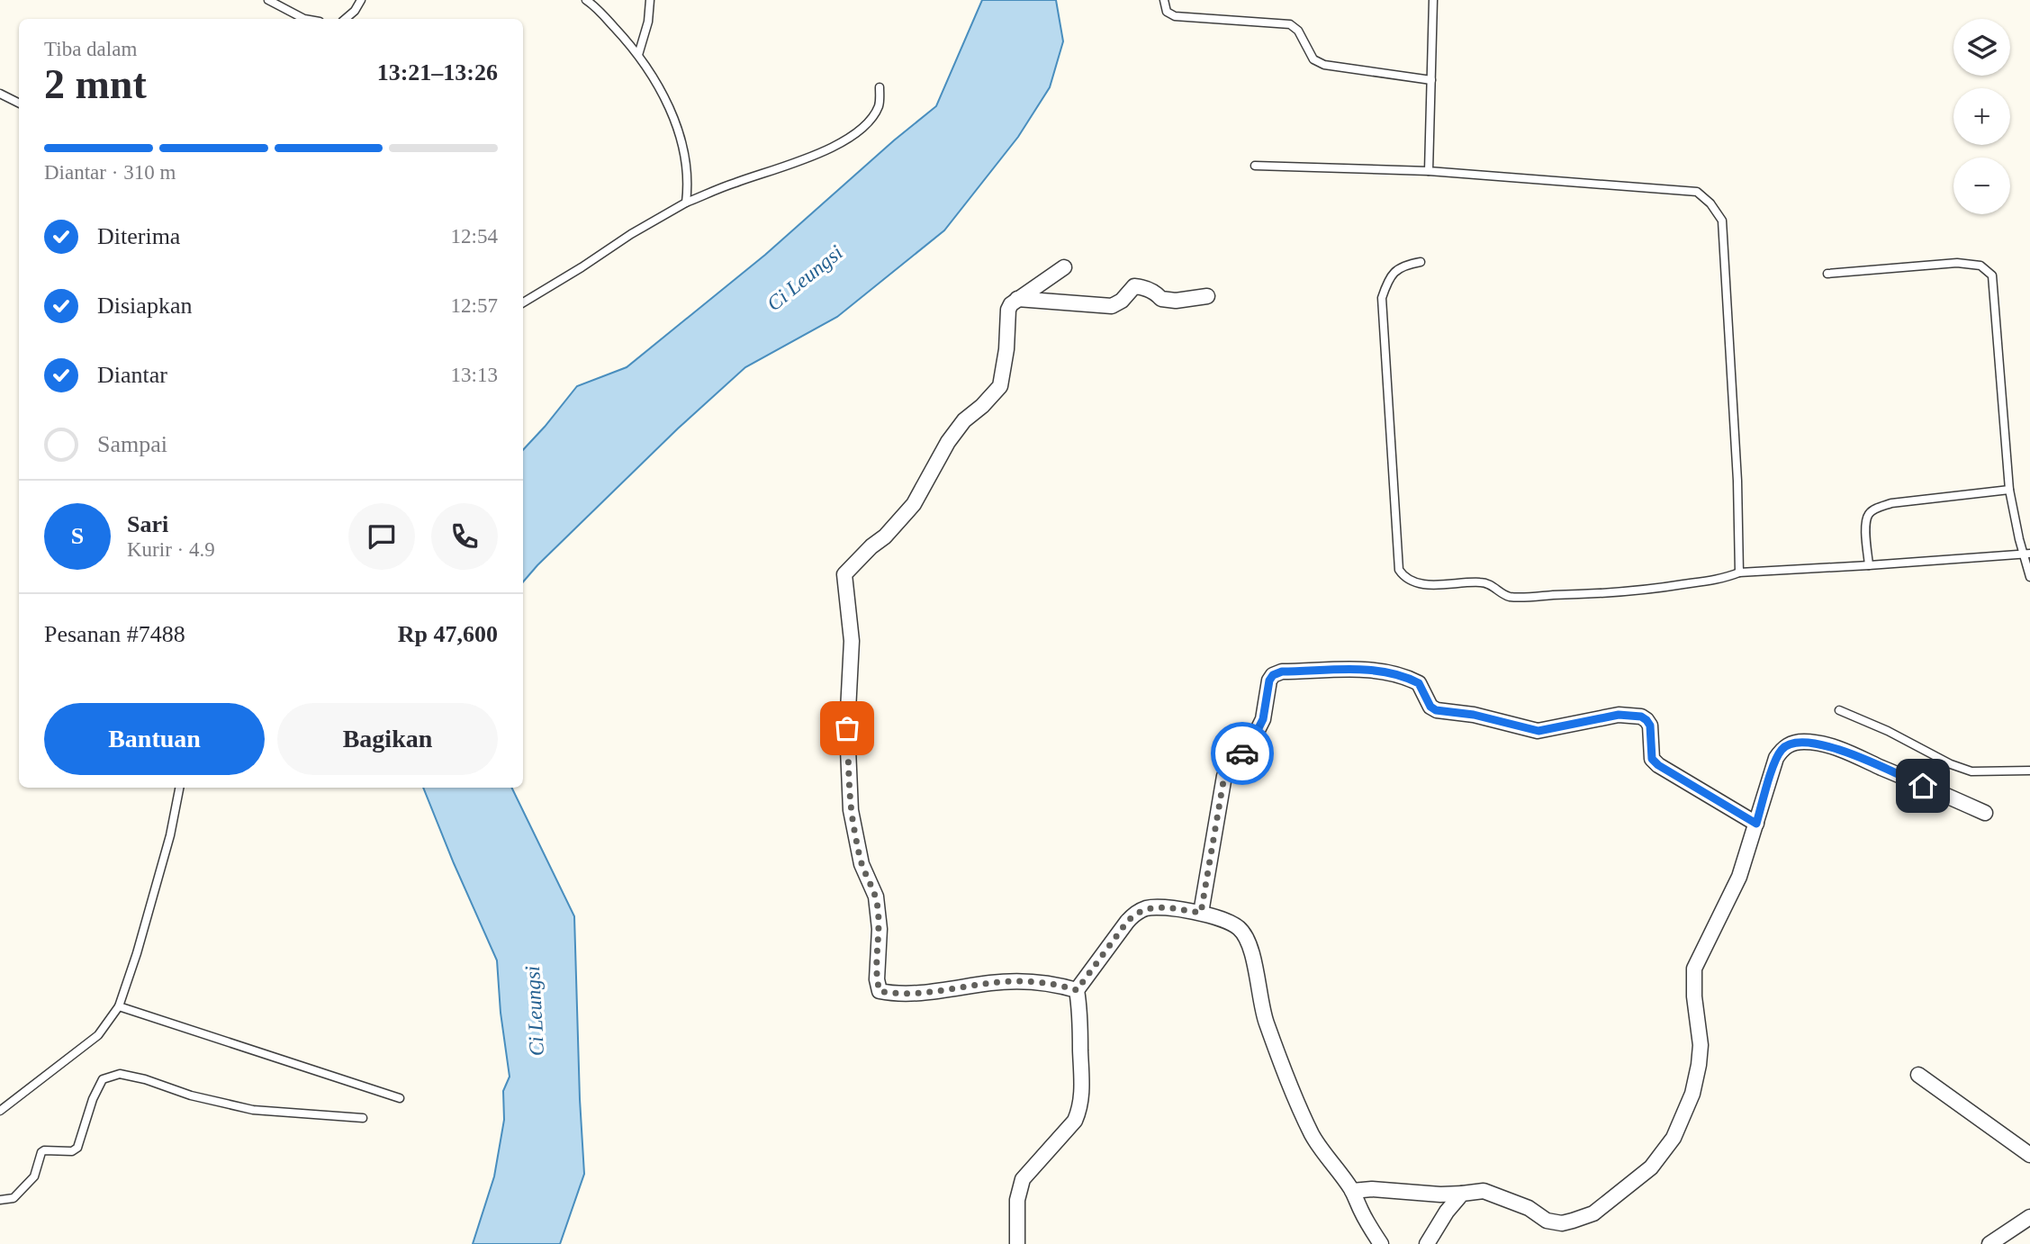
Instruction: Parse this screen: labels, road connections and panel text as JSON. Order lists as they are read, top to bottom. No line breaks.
{"water":["Ci Leungsi"],"page":{"map_buttons":["+","−"],"heading":["2 mnt","Tiba dalam","13:21–13:26"],"panel":["Sari","Kurir · 4.9","Pesanan #7488","Rp 47,600"],"bar":"Diantar · 310 m","list":[["Diterima","12:54"],["Disiapkan","12:57"],["Diantar","13:13"],"Sampai"],"round":"S","buttons":["Bantuan","Bagikan"]}}
